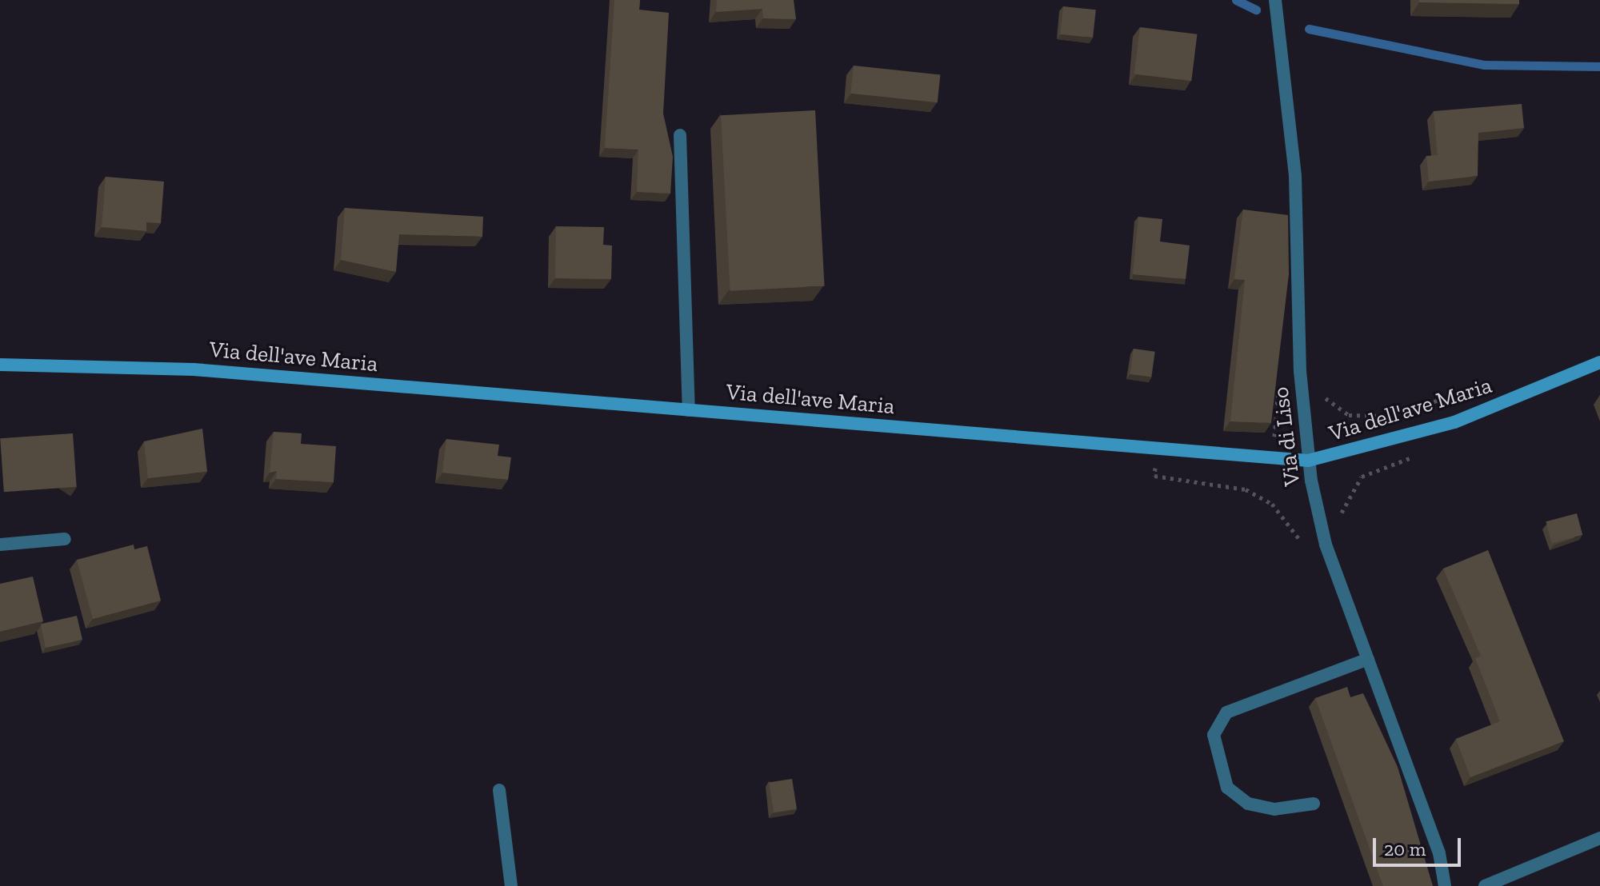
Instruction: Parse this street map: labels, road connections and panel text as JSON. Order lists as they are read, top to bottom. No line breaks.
{"streets":{"street":["Via dell'ave Maria","Via di Liso"]},"crossings":[["Via dell'ave Maria","Via di Liso"]],"scale_bar":"20 m"}
